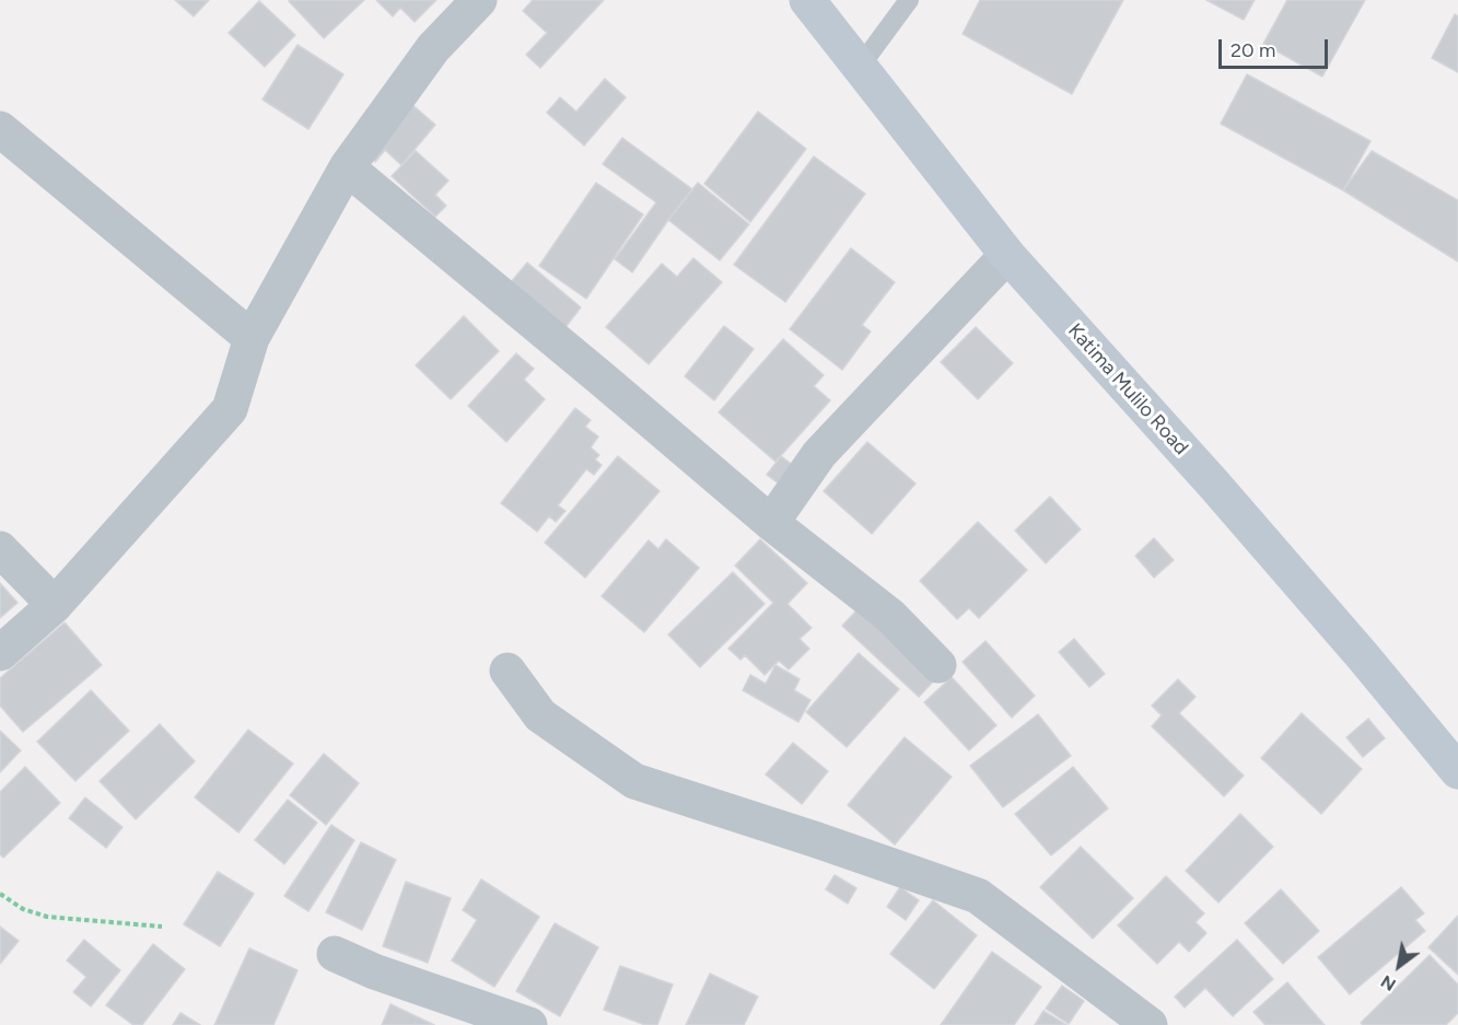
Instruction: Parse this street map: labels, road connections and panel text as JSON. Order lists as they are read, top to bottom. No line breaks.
{"streets":{"main road":["Katima Mulilo Road"]},"scale_bar":"20 m","north":"bottom left"}
